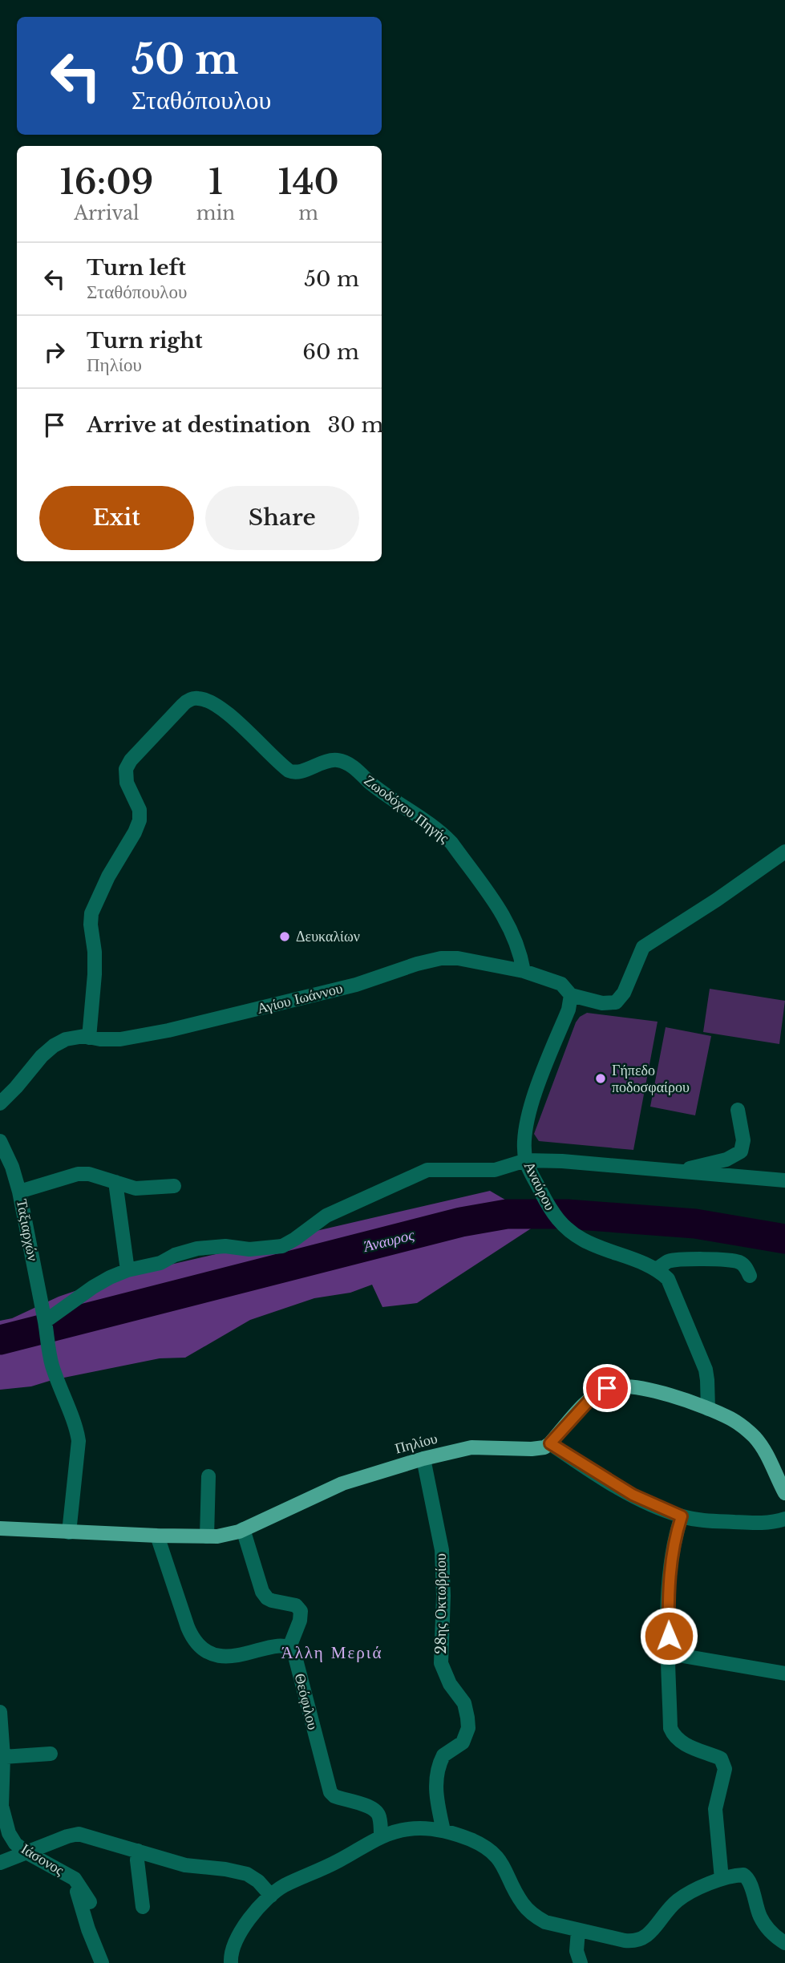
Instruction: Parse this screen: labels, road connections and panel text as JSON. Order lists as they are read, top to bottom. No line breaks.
{"streets":{"main road":["Πηλίου"],"street":["Ζωοδόχου Πηγής","Αγίου Ιωάννου","Αναύρου","Ταξιαρχών","28ης Οκτωβρίου","Θεόφιλου","Ιάσονος"]},"crossings":[["Ζωοδόχου Πηγής","Αγίου Ιωάννου"],["Αγίου Ιωάννου","Αναύρου"],["Ταξιαρχών","Πηλίου"],["Πηλίου","28ης Οκτωβρίου"]],"districts":["Άλλη Μεριά"],"water":["Άναυρος"],"places":["Δευκαλίων","Γήπεδο ποδοσφαίρου"],"page":{"turn":["50 m","Σταθόπουλου"],"eta":["16:09","Arrival","1","min","140","m"],"list":[{"name":"Turn left","note":"Σταθόπουλου","value":"50 m"},{"name":"Turn right","note":"Πηλίου","value":"60 m"},{"name":"Arrive at destination","value":"30 m"}],"buttons":["Exit","Share"]}}
